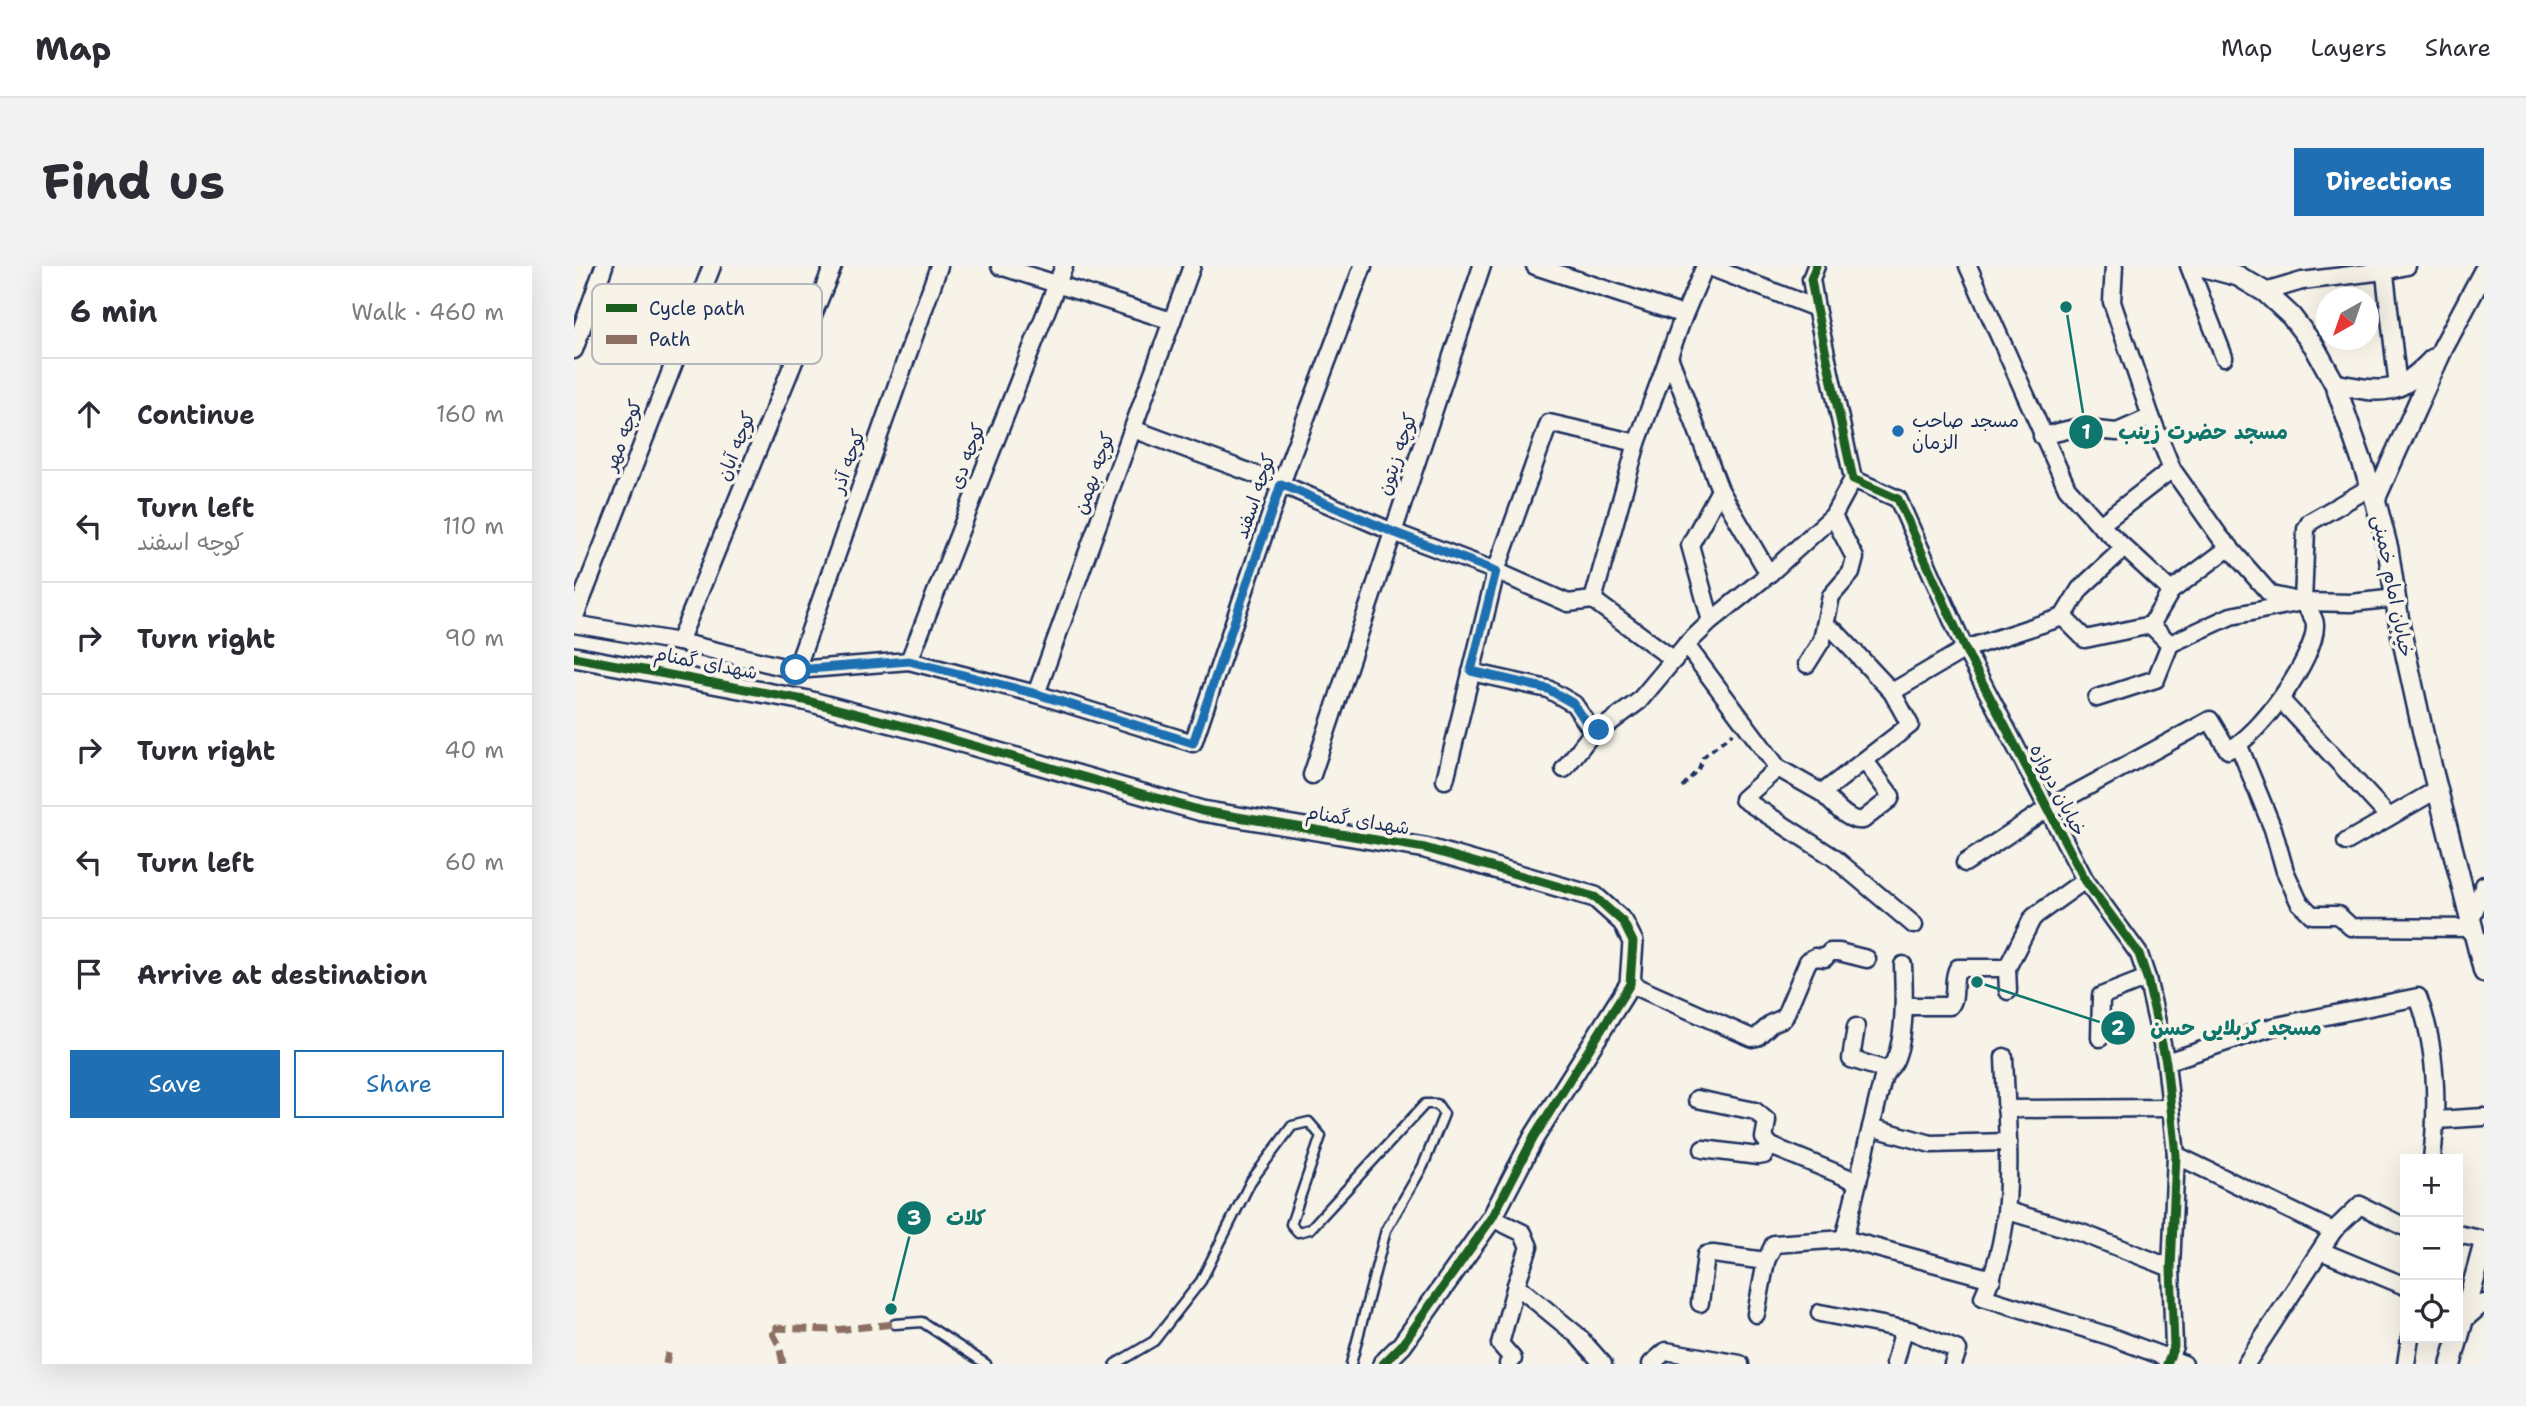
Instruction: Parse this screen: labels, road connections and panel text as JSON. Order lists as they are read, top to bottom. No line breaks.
{"streets":{"street":["کوچه مهر","کوچه آبان","کوچه زیتون","کوچه دی","کوچه آذر","کوچه بهمن","کوچه اسفند","خیابان امام خمینی","شهدای گمنام","خیابان دروازه"]},"crossings":[["کوچه بهمن","کوچه اسفند"]],"places":["مسجد حضرت زینب","مسجد صاحب الزمان","مسجد کربلایی حسن","کلات"],"legend":["Cycle path","Path"],"north":"bottom left","page":{"header":"Map","nav":["Map","Layers","Share"],"buttons":["Directions",["Save","Share"]],"title":"Find us","heading":["6 min","Walk · 460 m"],"list":[["Continue","160 m"],["Turn left","کوچه اسفند","110 m"],["Turn right","90 m"],["Turn right","40 m"],["Turn left","60 m"],"Arrive at destination"],"map_buttons":["+","−"]}}
